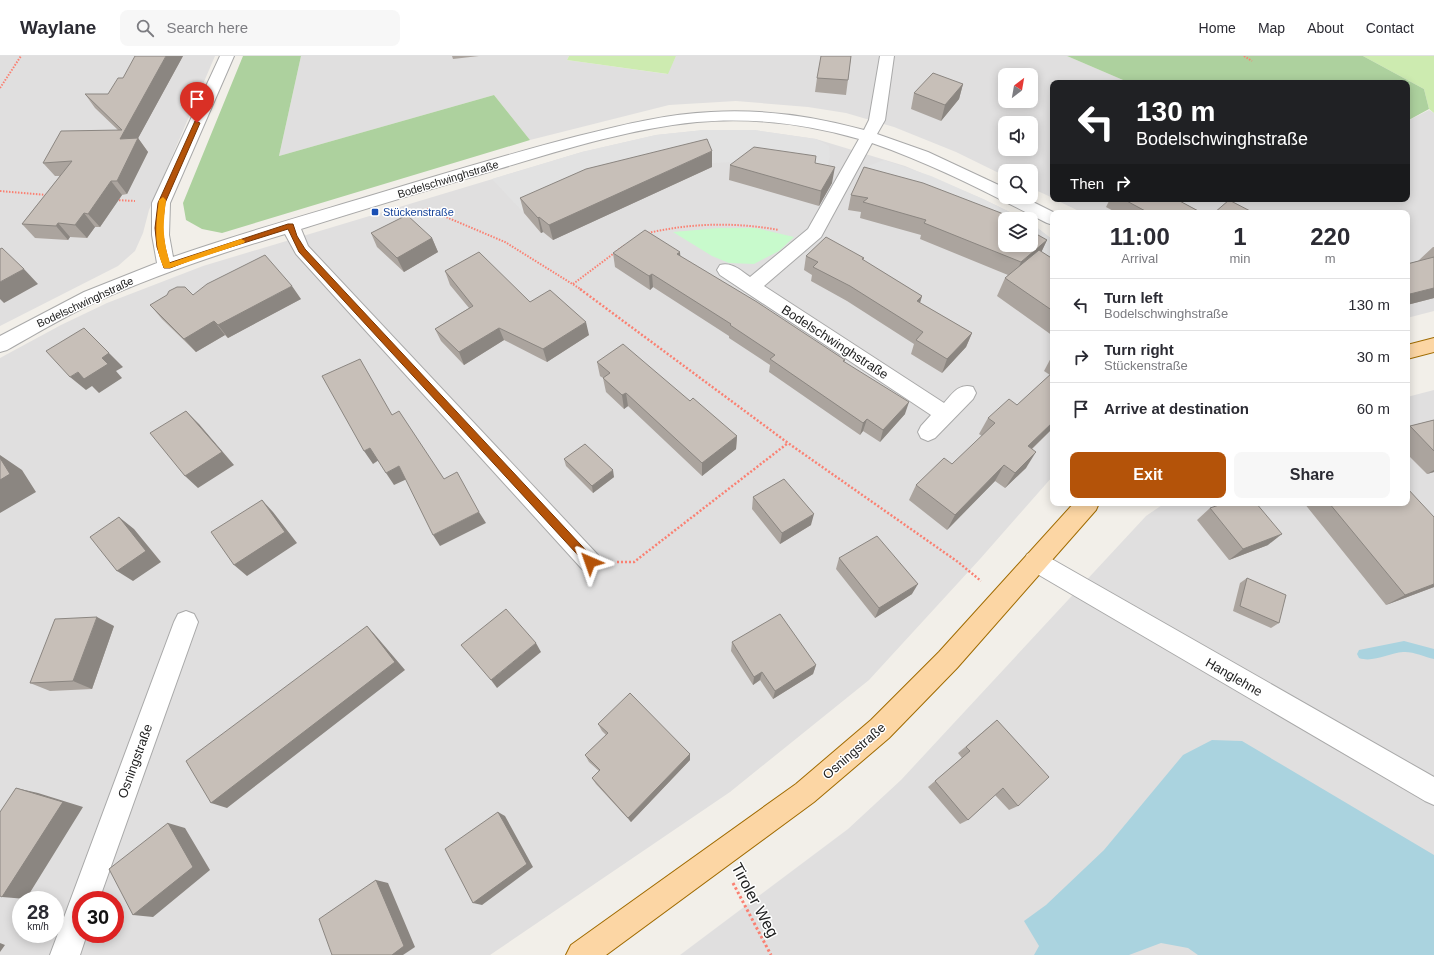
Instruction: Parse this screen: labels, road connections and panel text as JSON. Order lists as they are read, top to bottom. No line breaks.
{"streets":{"main road":["Osningstraße"],"street":["Bodelschwinghstraße","Hanglehne"],"path":["Tiroler Weg"]},"crossings":[["Hanglehne","Osningstraße"],["Osningstraße","Tiroler Weg"]],"places":{"transit":["Stückenstraße"]},"north":"top right","page":{"header":"Waylane","search":"Search here","nav":["Home","Map","About","Contact"],"turn":["130 m","Bodelschwinghstraße"],"then":"Then","eta":["11:00","Arrival","1","min","220","m"],"list":[{"name":"Turn left","note":"Bodelschwinghstraße","value":"130 m"},{"name":"Turn right","note":"Stückenstraße","value":"30 m"},{"name":"Arrive at destination","value":"60 m"}],"buttons":["Exit","Share"],"speed":"28 km/h","limit":"30"}}
